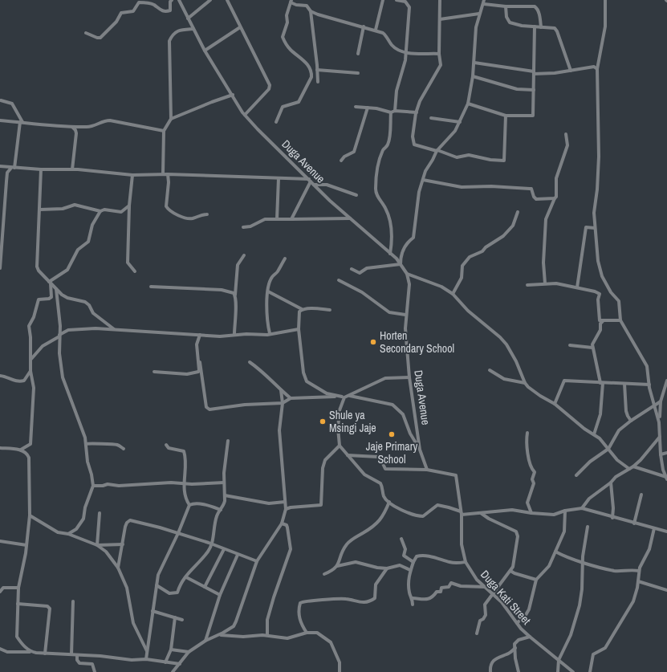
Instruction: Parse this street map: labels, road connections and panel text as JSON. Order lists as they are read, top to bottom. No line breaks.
{"streets":{"street":["Duga Avenue","Duga Kati Street"]},"places":["Horten Secondary School","Shule ya Msingi Jaje","Jaje Primary School"]}
